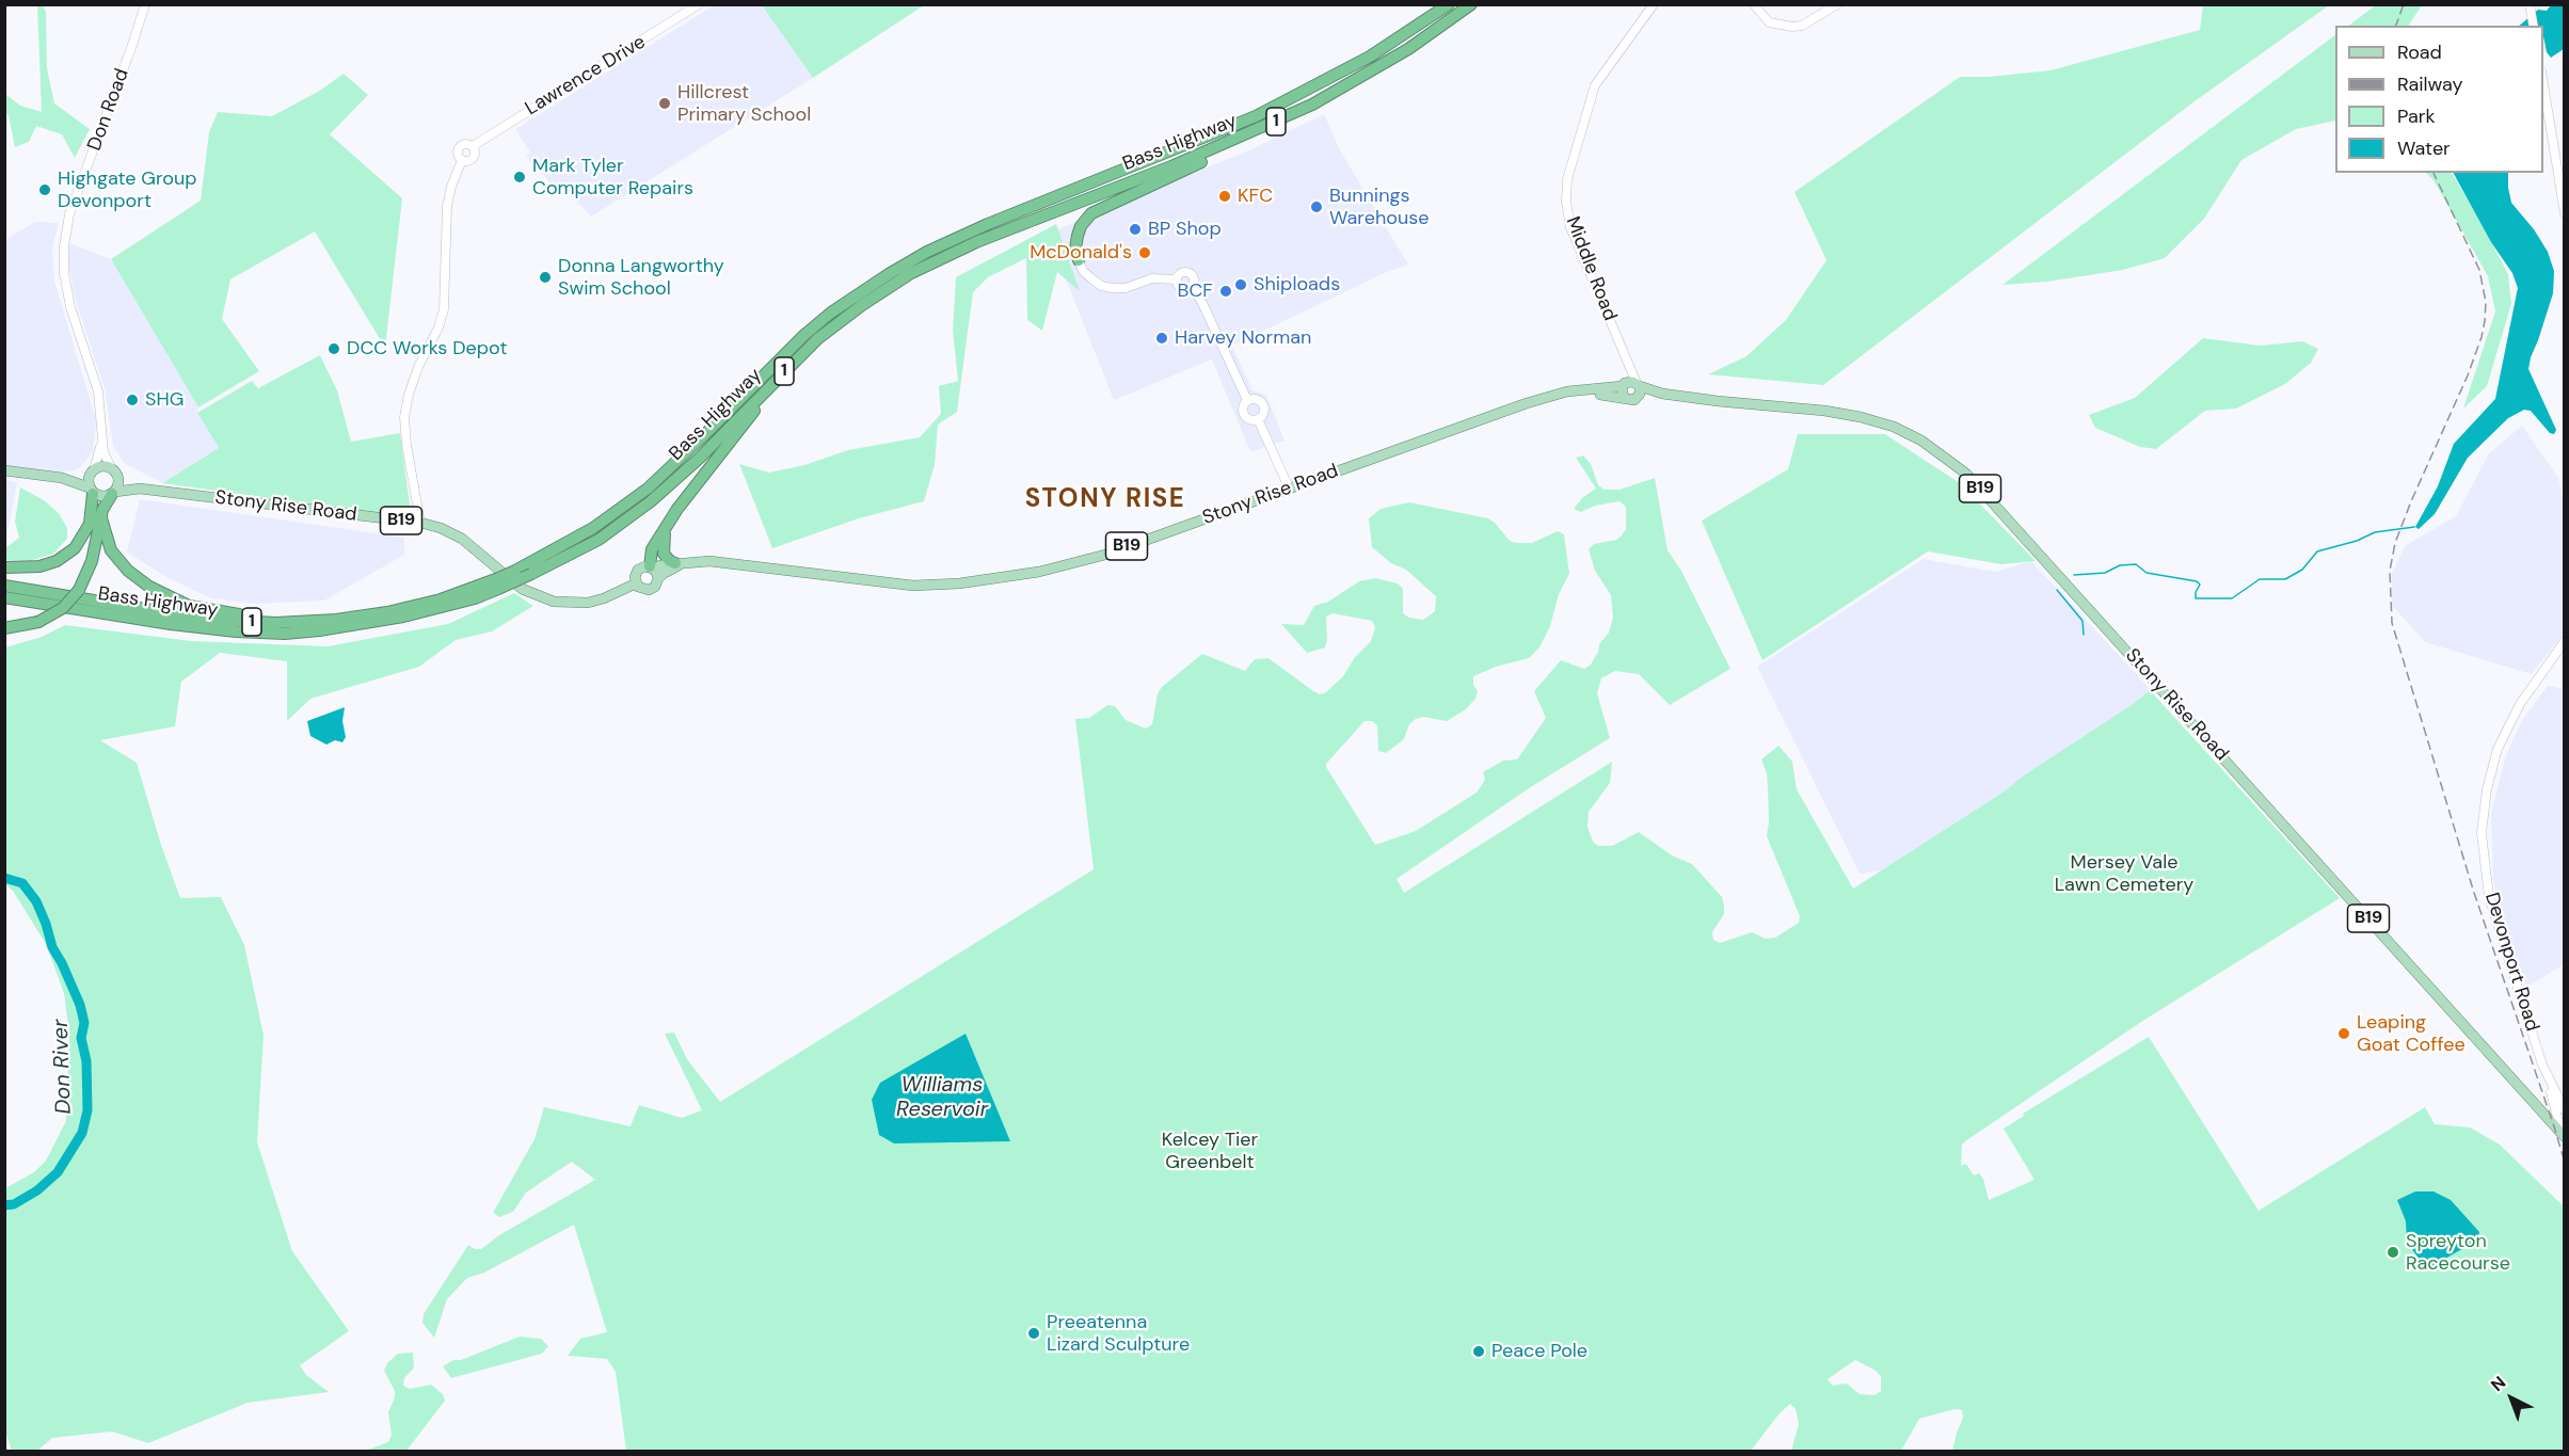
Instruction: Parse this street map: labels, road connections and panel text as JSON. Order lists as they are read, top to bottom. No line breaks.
{"streets":{"highway":["1","Bass Highway"],"main road":["Lawrence Drive","Don Road","Middle Road","B19","Stony Rise Road","Devonport Road"]},"crossings":[["Lawrence Drive","Stony Rise Road"],["Don Road","B19"],["Don Road","Stony Rise Road"],["Middle Road","B19"],["Middle Road","Stony Rise Road"],["B19","Stony Rise Road"],["Stony Rise Road","Devonport Road"]],"districts":["STONY RISE"],"water":["Don River","Williams Reservoir"],"parks":["Mersey Vale Lawn Cemetery","Kelcey Tier Greenbelt"],"places":["Hillcrest Primary School","Mark Tyler Computer Repairs","Highgate Group Devonport","KFC","Bunnings Warehouse","BP Shop","McDonald's","Donna Langworthy Swim School","Shiploads","BCF","Harvey Norman","DCC Works Depot","SHG","Leaping Goat Coffee","Spreyton Racecourse","Preeatenna Lizard Sculpture","Peace Pole"],"legend":["Road","Railway","Park","Water"],"north":"top left"}
